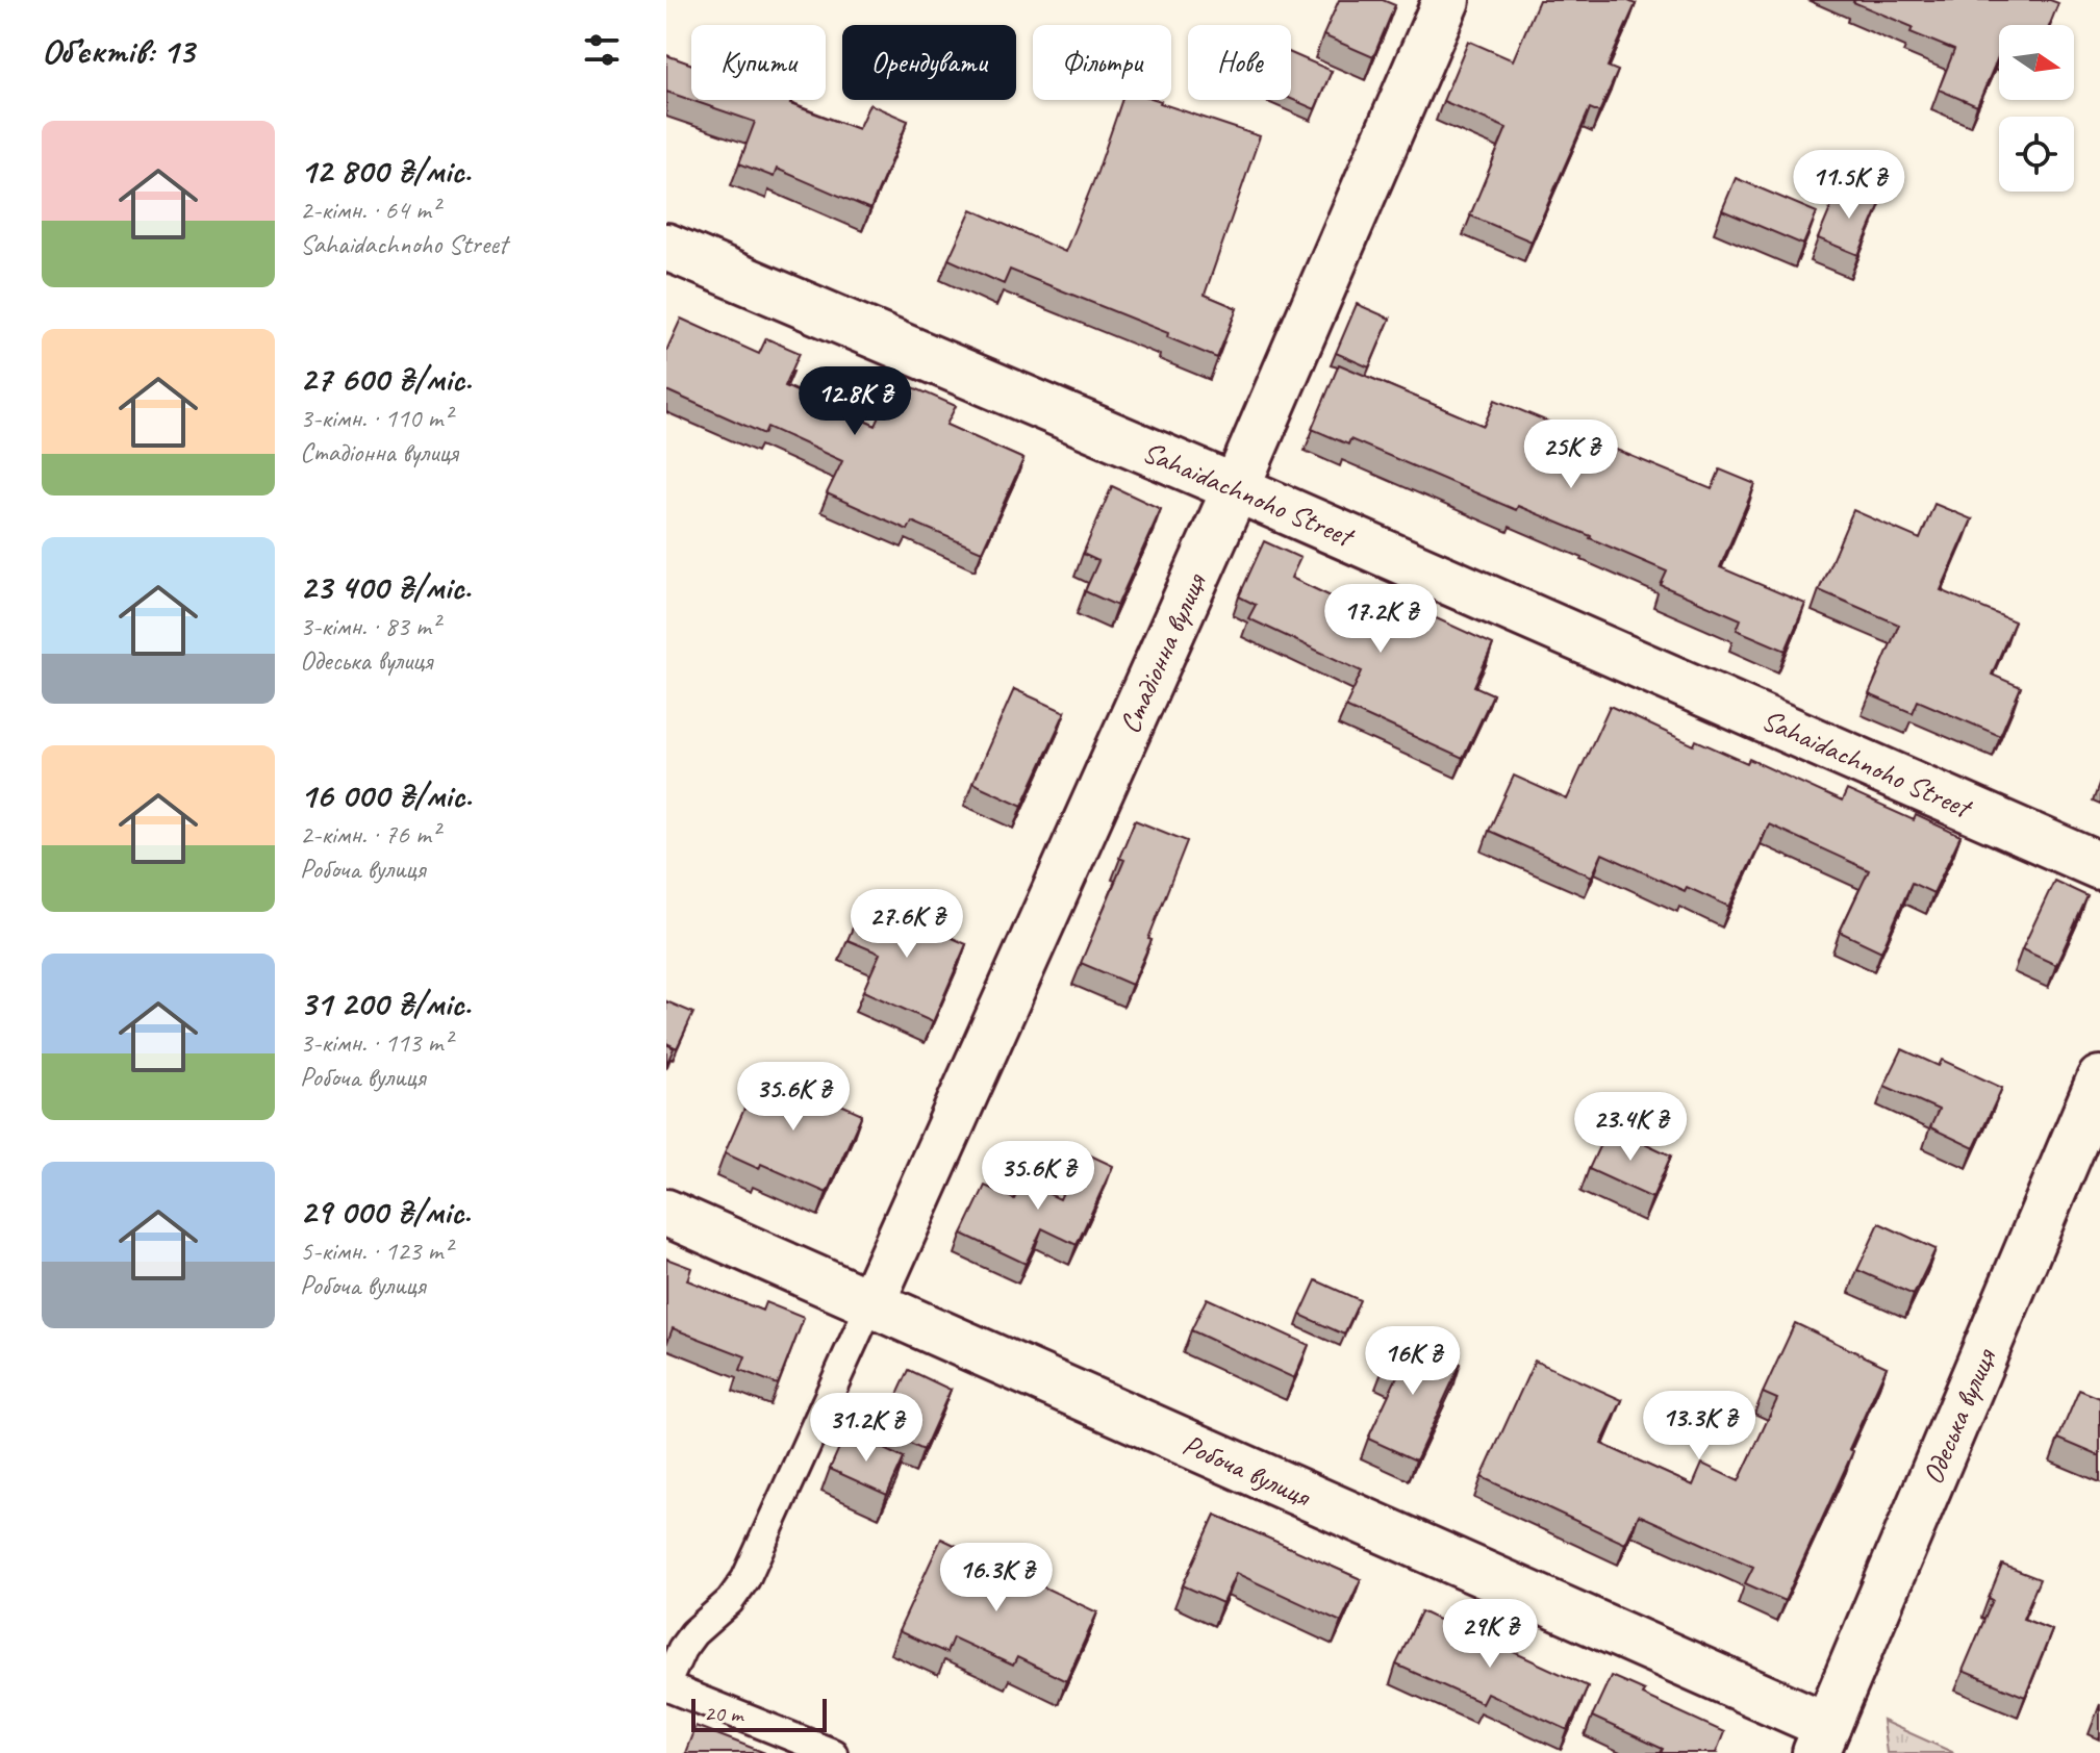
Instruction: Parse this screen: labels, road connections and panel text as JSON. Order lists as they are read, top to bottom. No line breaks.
{"streets":{"street":["Sahaidachnoho Street","Стадіонна вулиця","Одеська вулиця","Робоча вулиця"]},"crossings":[["Sahaidachnoho Street","Стадіонна вулиця"],["Стадіонна вулиця","Робоча вулиця"],["Одеська вулиця","Робоча вулиця"]],"scale_bar":"20 m","north":"right","page":{"heading":"Об’єктів: 13","chip":["Купити","Орендувати","Фільтри","Нове"],"list":[{"name":"12 800 ₴/міс.","note":"2-кімн. · 64 m² · Sahaidachnoho Street"},{"name":"27 600 ₴/міс.","note":"3-кімн. · 110 m² · Стадіонна вулиця"},{"name":"23 400 ₴/міс.","note":"3-кімн. · 83 m² · Одеська вулиця"},{"name":"16 000 ₴/міс.","note":"2-кімн. · 76 m² · Робоча вулиця"},{"name":"31 200 ₴/міс.","note":"3-кімн. · 113 m² · Робоча вулиця"},{"name":"29 000 ₴/міс.","note":"5-кімн. · 123 m² · Робоча вулиця"}],"price":["11.5K ₴","12.8K ₴","25K ₴","17.2K ₴","27.6K ₴","35.6K ₴","23.4K ₴","35.6K ₴","16K ₴","13.3K ₴","31.2K ₴","16.3K ₴","29K ₴"],"scale":"20 m"}}
